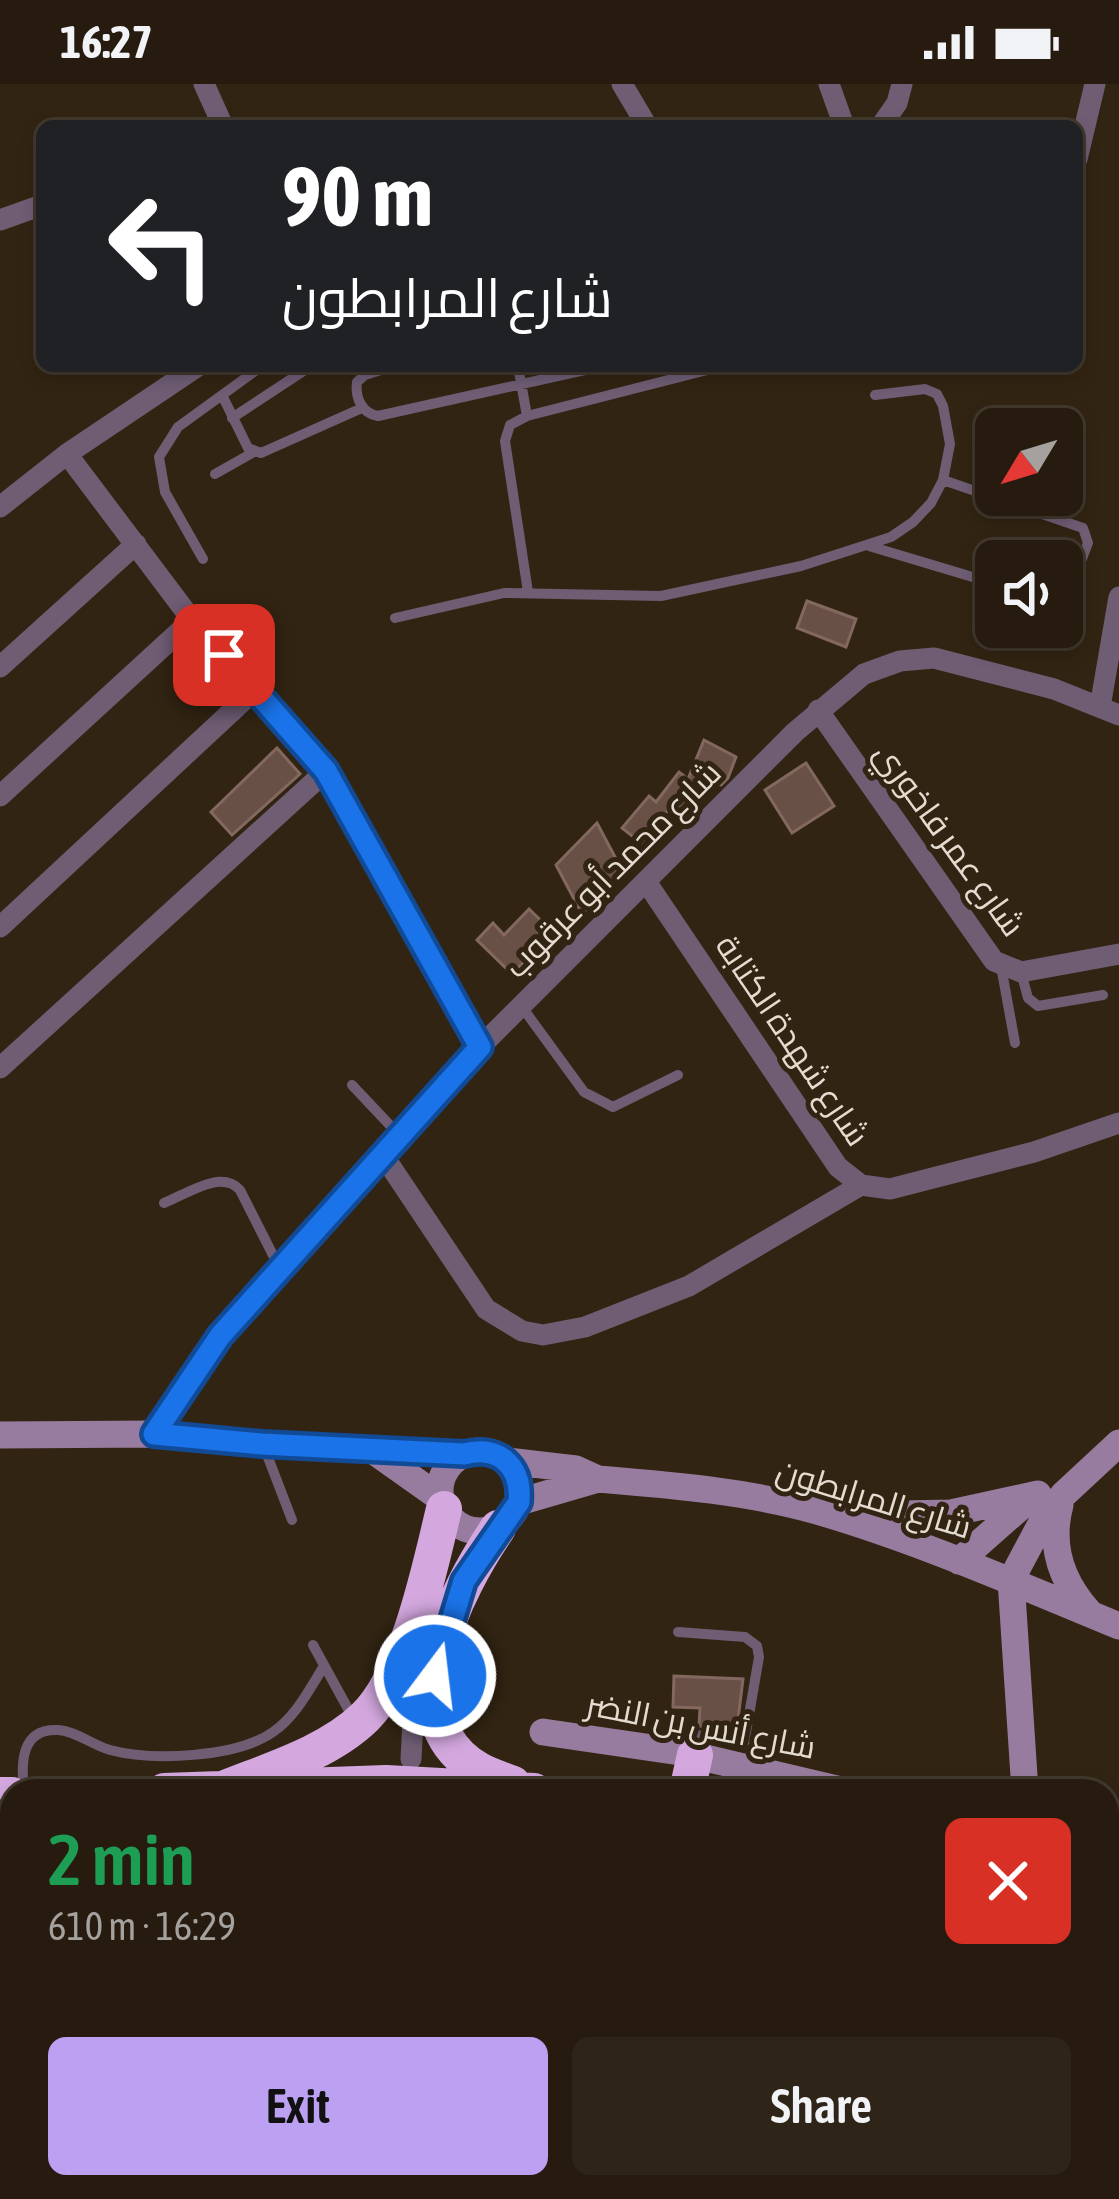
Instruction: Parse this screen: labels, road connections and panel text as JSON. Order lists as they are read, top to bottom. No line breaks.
{"streets":{"street":["شارع عمر فاخوري","شارع محمد أبو عرقوب","شارع شهدة الكتابة","شارع المرابطون","شارع أنس بن النضر"]},"crossings":[["شارع عمر فاخوري","شارع محمد أبو عرقوب"],["شارع محمد أبو عرقوب","شارع شهدة الكتابة"]],"north":"bottom left","page":{"status":"16:27","turn":["90 m","شارع المرابطون"],"heading":["2 min","610 m · 16:29"],"buttons":["Exit","Share"]}}
